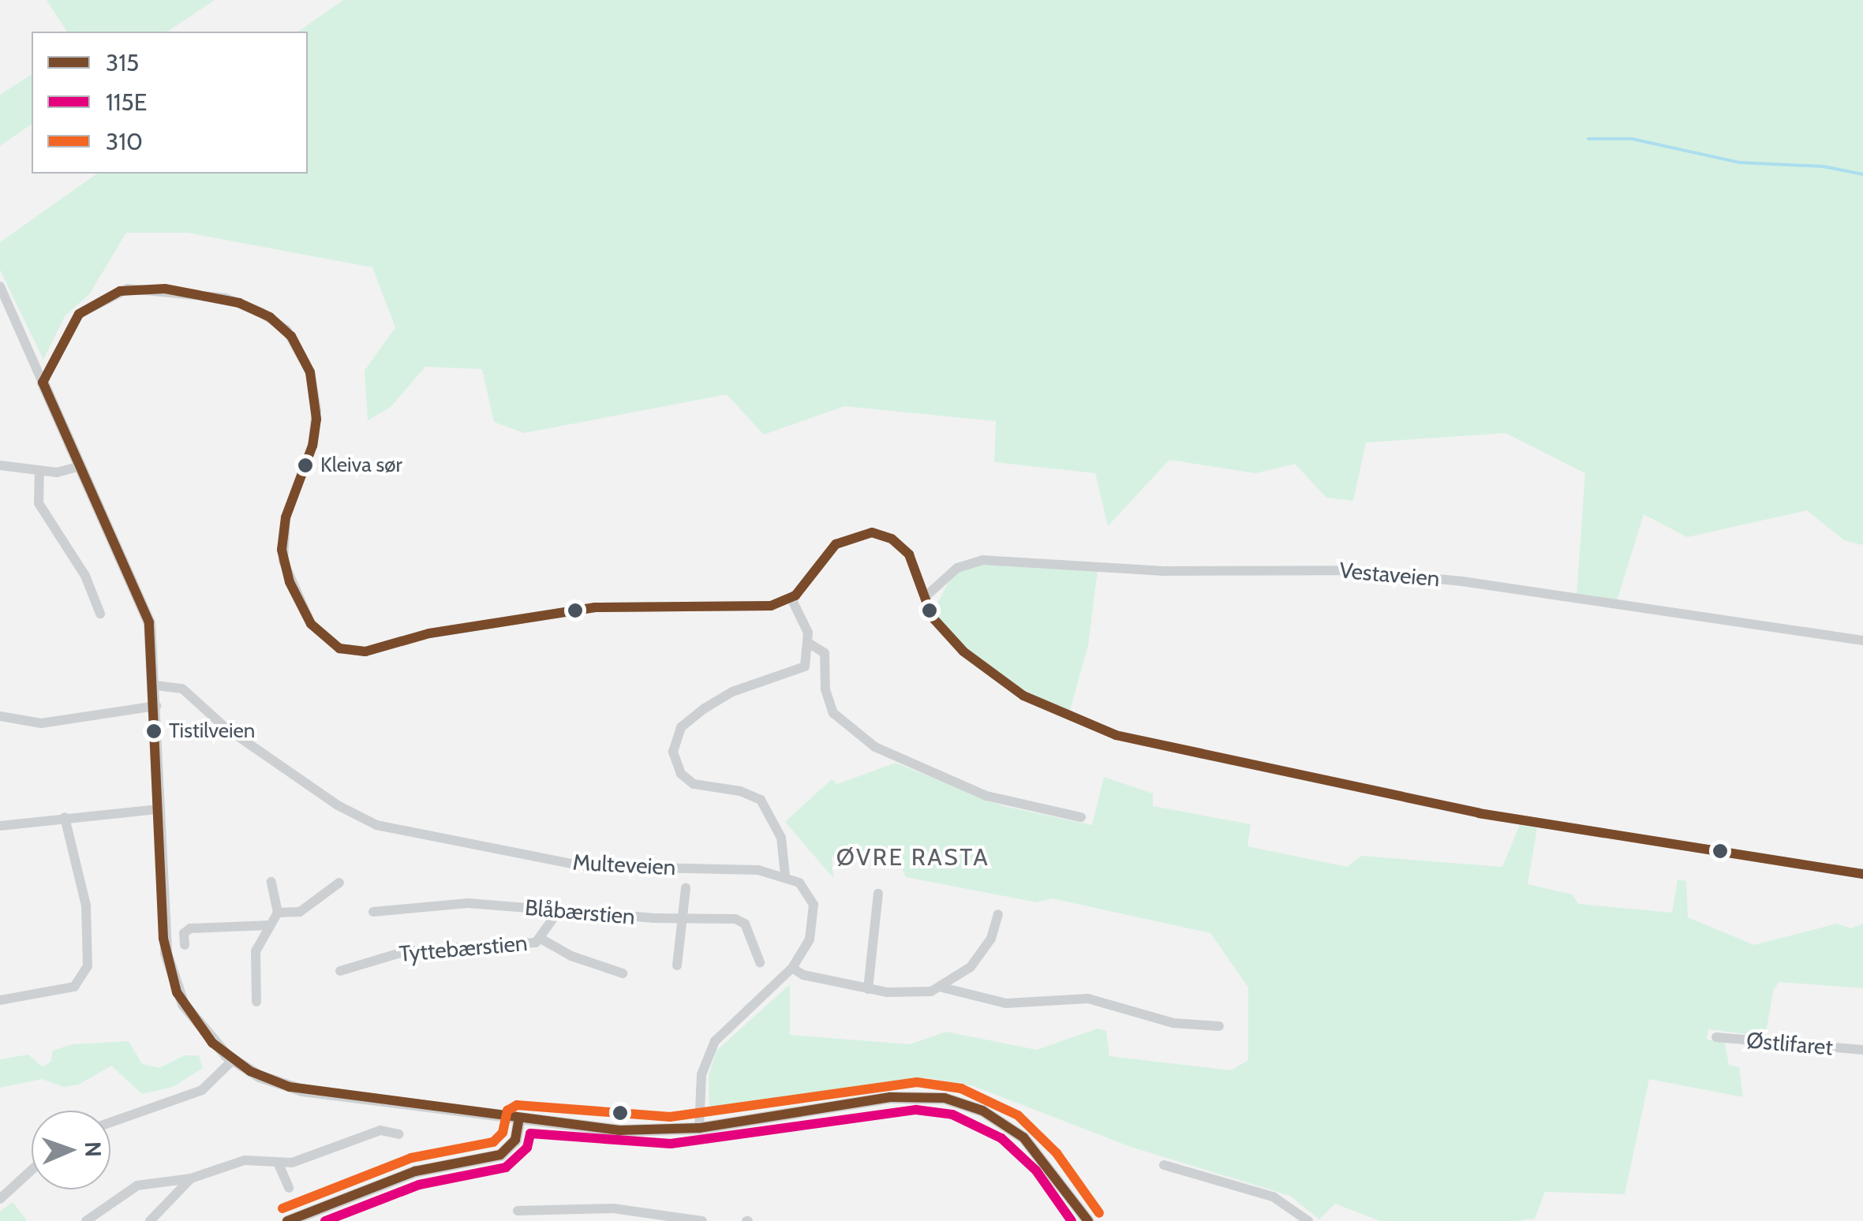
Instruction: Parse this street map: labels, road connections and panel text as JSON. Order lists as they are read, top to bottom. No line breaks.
{"streets":{"street":["Vestaveien","Multeveien","Blåbærstien","Tyttebærstien","Østlifaret"]},"crossings":[["Blåbærstien","Tyttebærstien"]],"districts":["ØVRE RASTA"],"places":["Kleiva sør","Tistilveien"],"lines":["transit line 315","transit line 310","transit line 115E"],"legend":["315","115E","310"],"north":"right"}
